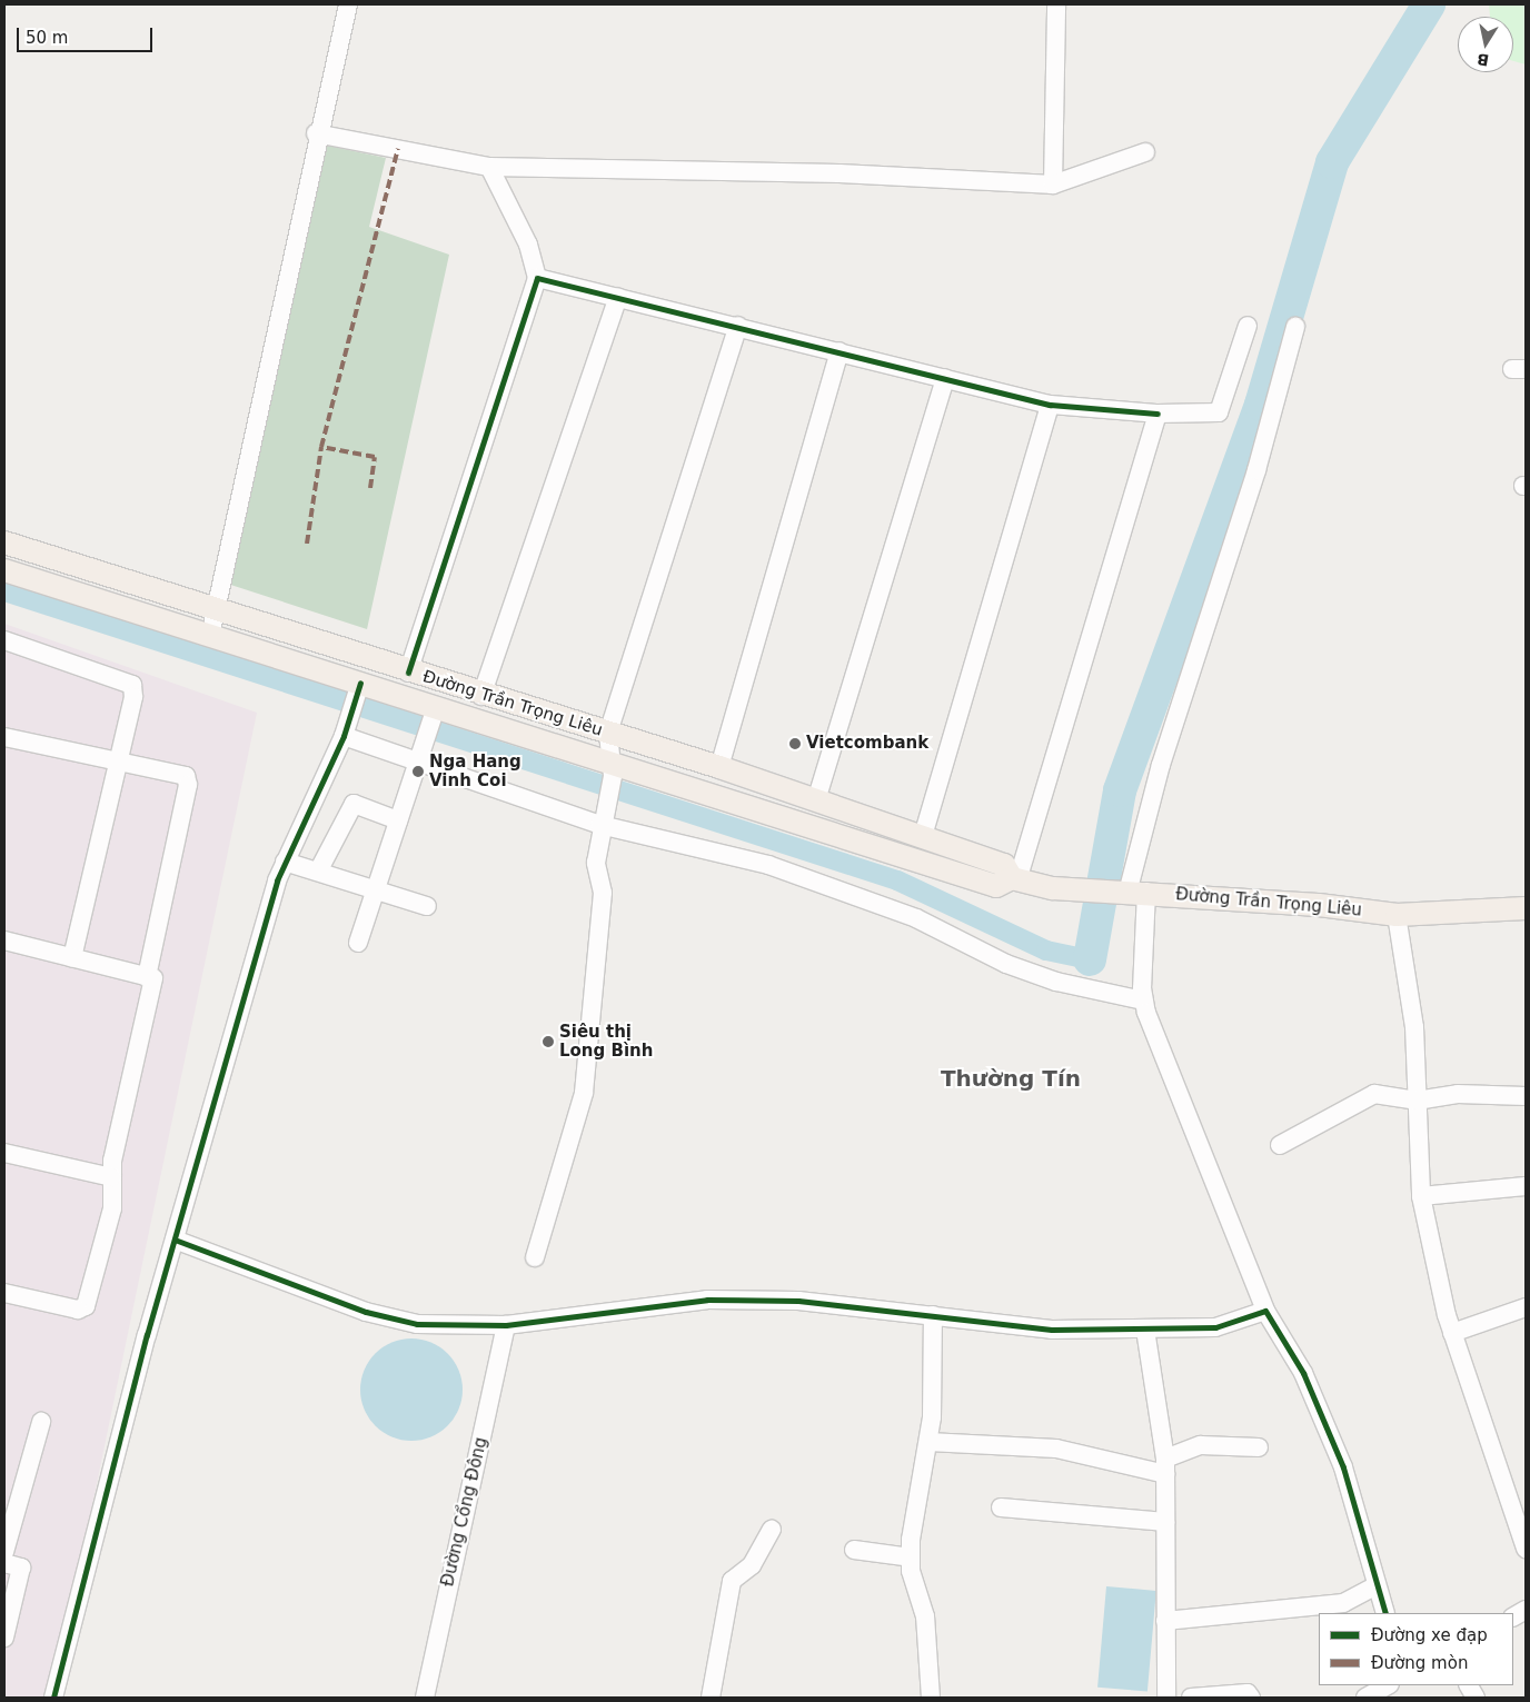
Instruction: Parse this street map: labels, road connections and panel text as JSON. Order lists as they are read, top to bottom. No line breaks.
{"streets":{"main road":["Đường Trần Trọng Liêu"],"street":["Đường Cổng Đông"]},"districts":["Thường Tín"],"places":["Vietcombank","Nga Hang Vinh Coi","Siêu thị Long Bình"],"legend":["Đường xe đạp","Đường mòn"],"scale_bar":"50 m","north":"bottom"}
